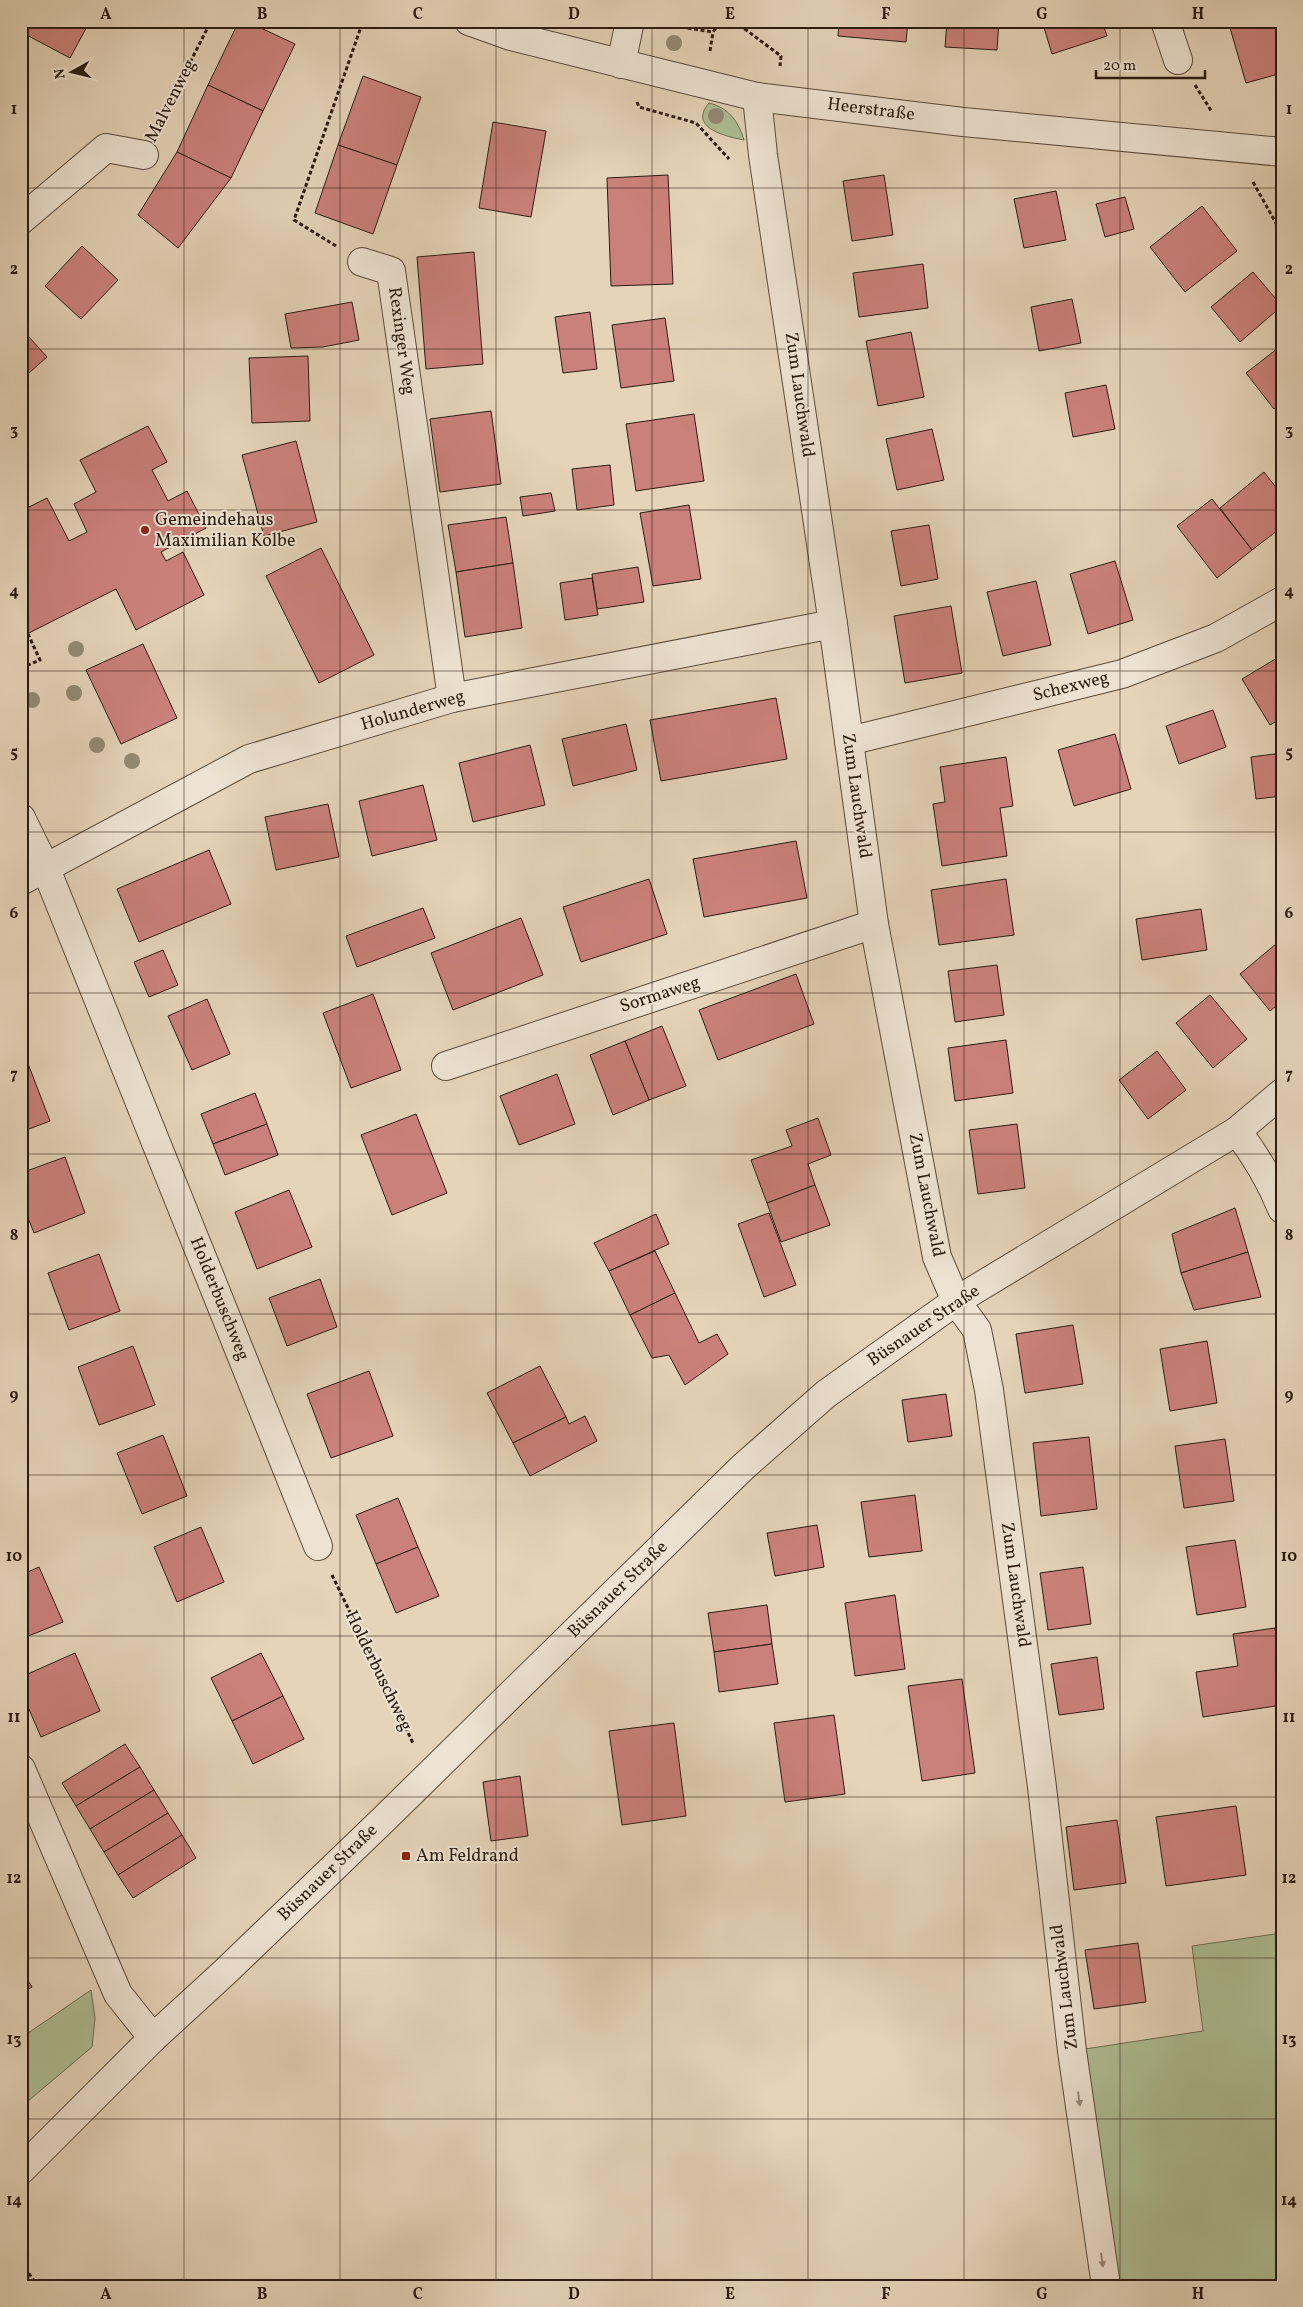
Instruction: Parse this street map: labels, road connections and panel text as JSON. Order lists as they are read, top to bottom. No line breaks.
{"streets":{"street":["Malvenweg","Heerstraße","Rexinger Weg","Zum Lauchwald","Schexweg","Holunderweg","Sormaweg","Holderbuschweg","Büsnauer Straße"]},"crossings":[["Heerstraße","Zum Lauchwald"],["Rexinger Weg","Holunderweg"],["Zum Lauchwald","Schexweg"],["Zum Lauchwald","Holunderweg"],["Zum Lauchwald","Sormaweg"],["Zum Lauchwald","Büsnauer Straße"],["Holunderweg","Holderbuschweg"],["Holderbuschweg","Büsnauer Straße"]],"one_way":["Zum Lauchwald"],"places":{"other":["Gemeindehaus Maximilian Kolbe"],"transit":["Am Feldrand"]},"scale_bar":"20 m","north":"left","grid":{"columns":["A","B","C","D","E","F","G","H"],"rows":["1","2","3","4","5","6","7","8","9","10","11","12","13","14"]}}
